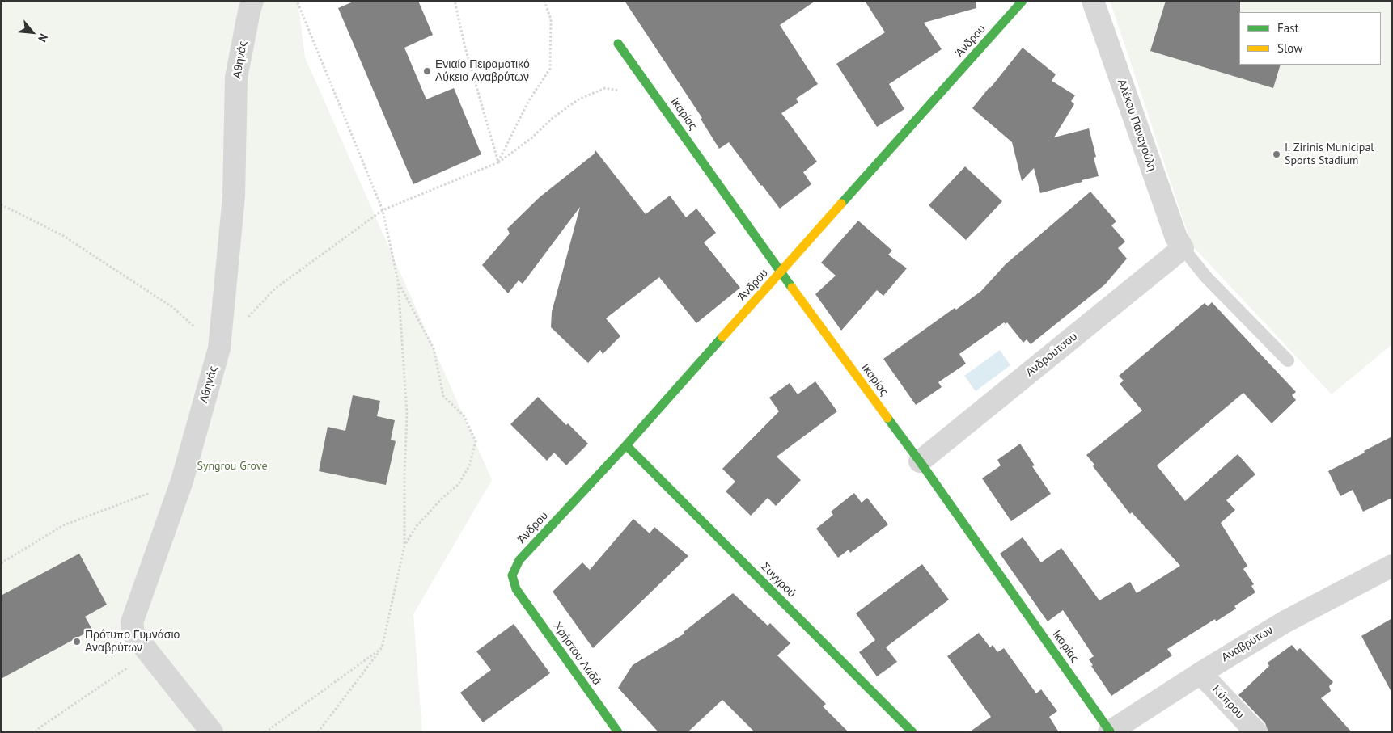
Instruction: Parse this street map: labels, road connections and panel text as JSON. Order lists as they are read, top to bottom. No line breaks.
{"streets":{"main road":["Άνδρου","Ικαρίας","Συγγρού","Χρήστου Λαδά"],"street":["Αθηνάς","Αλέκου Παναγούλη","Ανδρούτσου","Αναβρύτων","Κύπρου"]},"crossings":[["Άνδρου","Ικαρίας"],["Άνδρου","Συγγρού"],["Άνδρου","Χρήστου Λαδά"],["Ικαρίας","Ανδρούτσου"],["Ικαρίας","Αναβρύτων"],["Αλέκου Παναγούλη","Ανδρούτσου"],["Αναβρύτων","Κύπρου"]],"parks":["Syngrou Grove"],"places":["Ενιαίο Πειραματικό Λύκειο Αναβρύτων","I. Zirinis Municipal Sports Stadium","Πρότυπο Γυμνάσιο Αναβρύτων"],"legend":["Fast","Slow"],"north":"bottom right"}
